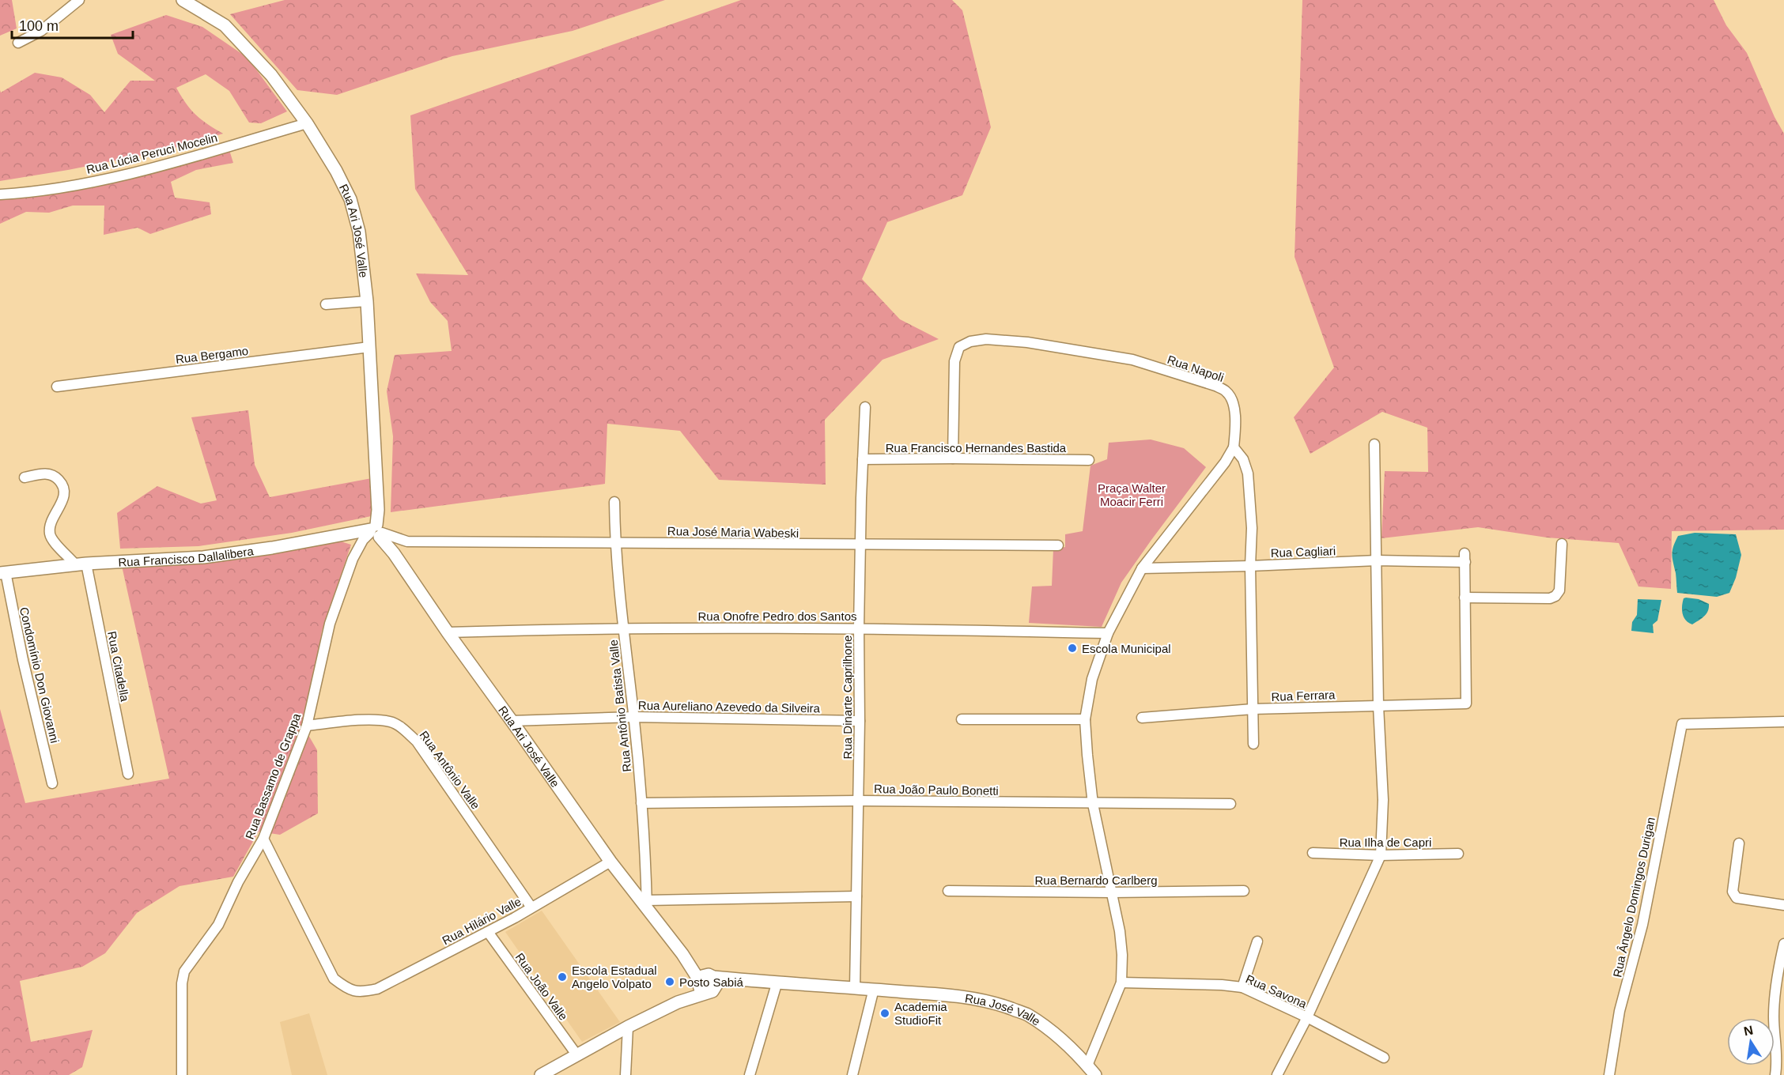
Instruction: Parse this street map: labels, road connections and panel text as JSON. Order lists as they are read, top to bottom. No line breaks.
{"streets":{"street":["Rua Lúcia Peruci Mocelin","Rua Ari José Valle","Rua Bergamo","Rua Napoli","Rua Francisco Hernandes Bastida","Rua José Maria Wabeski","Rua Cagliari","Rua Francisco Dallalibera","Rua Onofre Pedro dos Santos","Rua Citadella","Condomínio Don Giovanni","Rua Ferrara","Rua Dinarte Caprilhone","Rua Antônio Batista Valle","Rua Aureliano Azevedo da Silveira","Rua Antônio Valle","Rua Bassamo de Grappa","Rua João Paulo Bonetti","Rua Ilha de Capri","Rua Bernardo Carlberg","Rua Ângelo Domingos Durigan","Rua Hilário Valle","Rua João Valle","Rua Savona","Rua José Valle"]},"crossings":[["Rua Lúcia Peruci Mocelin","Rua Ari José Valle"],["Rua Ari José Valle","Rua Bergamo"],["Rua Ari José Valle","Rua José Maria Wabeski"],["Rua Ari José Valle","Rua Francisco Dallalibera"],["Rua Ari José Valle","Rua Onofre Pedro dos Santos"],["Rua Ari José Valle","Rua Antônio Batista Valle"],["Rua Ari José Valle","Rua Aureliano Azevedo da Silveira"],["Rua Ari José Valle","Rua Bassamo de Grappa"],["Rua Ari José Valle","Rua Hilário Valle"],["Rua Ari José Valle","Rua José Valle"],["Rua Napoli","Rua Francisco Hernandes Bastida"],["Rua Francisco Hernandes Bastida","Rua Dinarte Caprilhone"],["Rua José Maria Wabeski","Rua Francisco Dallalibera"],["Rua José Maria Wabeski","Rua Dinarte Caprilhone"],["Rua José Maria Wabeski","Rua Antônio Batista Valle"],["Rua José Maria Wabeski","Rua Bassamo de Grappa"],["Rua Cagliari","Rua Ferrara"],["Rua Francisco Dallalibera","Rua Citadella"],["Rua Francisco Dallalibera","Condomínio Don Giovanni"],["Rua Francisco Dallalibera","Rua Bassamo de Grappa"],["Rua Onofre Pedro dos Santos","Rua Dinarte Caprilhone"],["Rua Onofre Pedro dos Santos","Rua Antônio Batista Valle"],["Rua Dinarte Caprilhone","Rua Aureliano Azevedo da Silveira"],["Rua Dinarte Caprilhone","Rua João Paulo Bonetti"],["Rua Dinarte Caprilhone","Rua José Valle"],["Rua Antônio Batista Valle","Rua Aureliano Azevedo da Silveira"],["Rua Antônio Batista Valle","Rua João Paulo Bonetti"],["Rua Antônio Valle","Rua Bassamo de Grappa"],["Rua Antônio Valle","Rua Hilário Valle"],["Rua Bassamo de Grappa","Rua Hilário Valle"],["Rua Hilário Valle","Rua João Valle"],["Rua João Valle","Rua José Valle"]],"parks":["Praça Walter Moacir Ferri"],"places":["Escola Municipal","Escola Estadual Angelo Volpato","Posto Sabiá","Academia StudioFit"],"scale_bar":"100 m","north":"top"}
